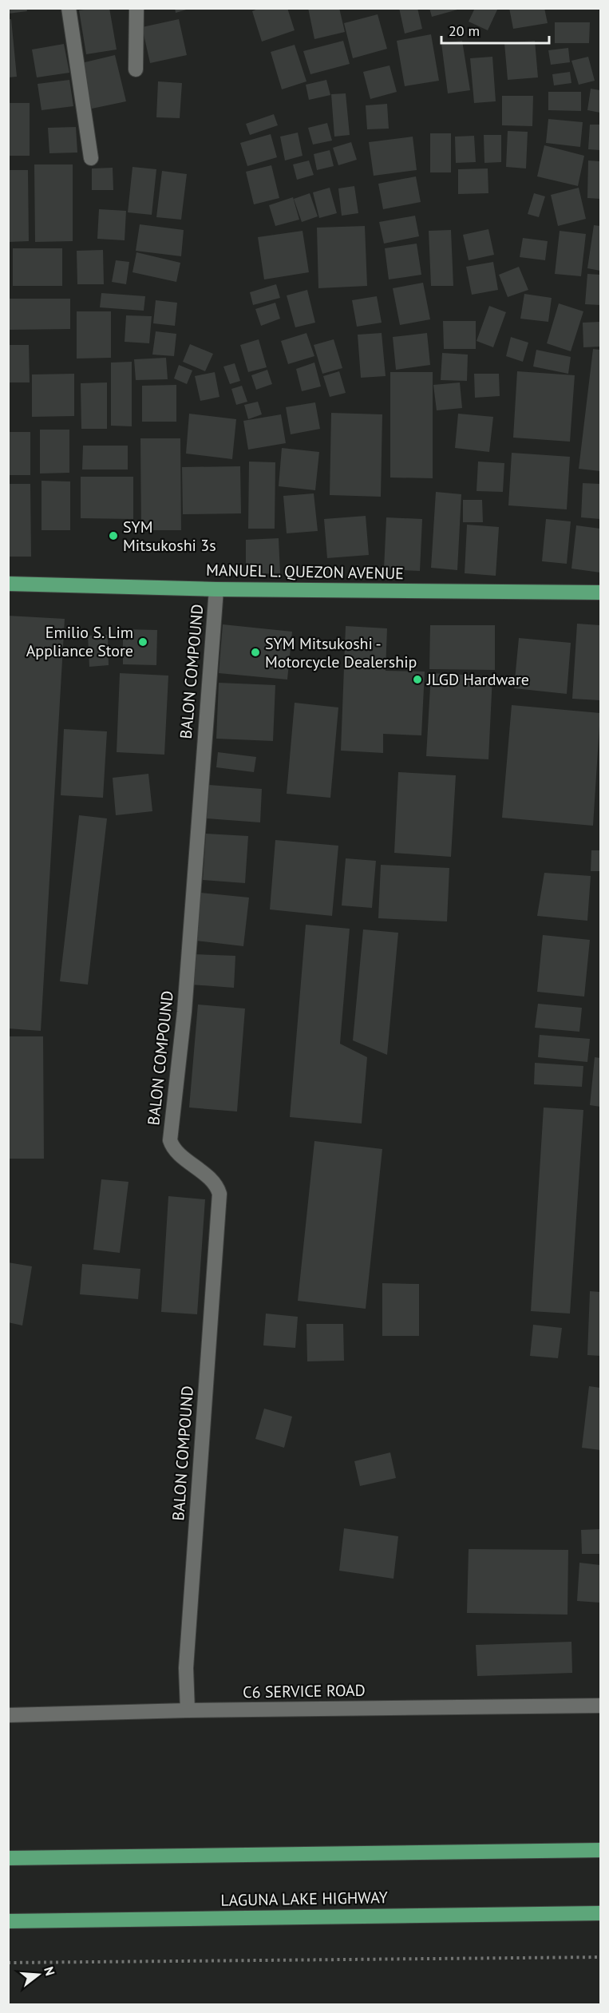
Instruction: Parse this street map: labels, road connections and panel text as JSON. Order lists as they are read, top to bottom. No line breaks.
{"streets":{"main road":["MANUEL L. QUEZON AVENUE","LAGUNA LAKE HIGHWAY"],"street":["BALON COMPOUND","C6 SERVICE ROAD"]},"crossings":[["MANUEL L. QUEZON AVENUE","BALON COMPOUND"],["BALON COMPOUND","C6 SERVICE ROAD"]],"places":["SYM Mitsukoshi 3s","Emilio S. Lim Appliance Store","SYM Mitsukoshi - Motorcycle Dealership","JLGD Hardware"],"scale_bar":"20 m","north":"right"}
